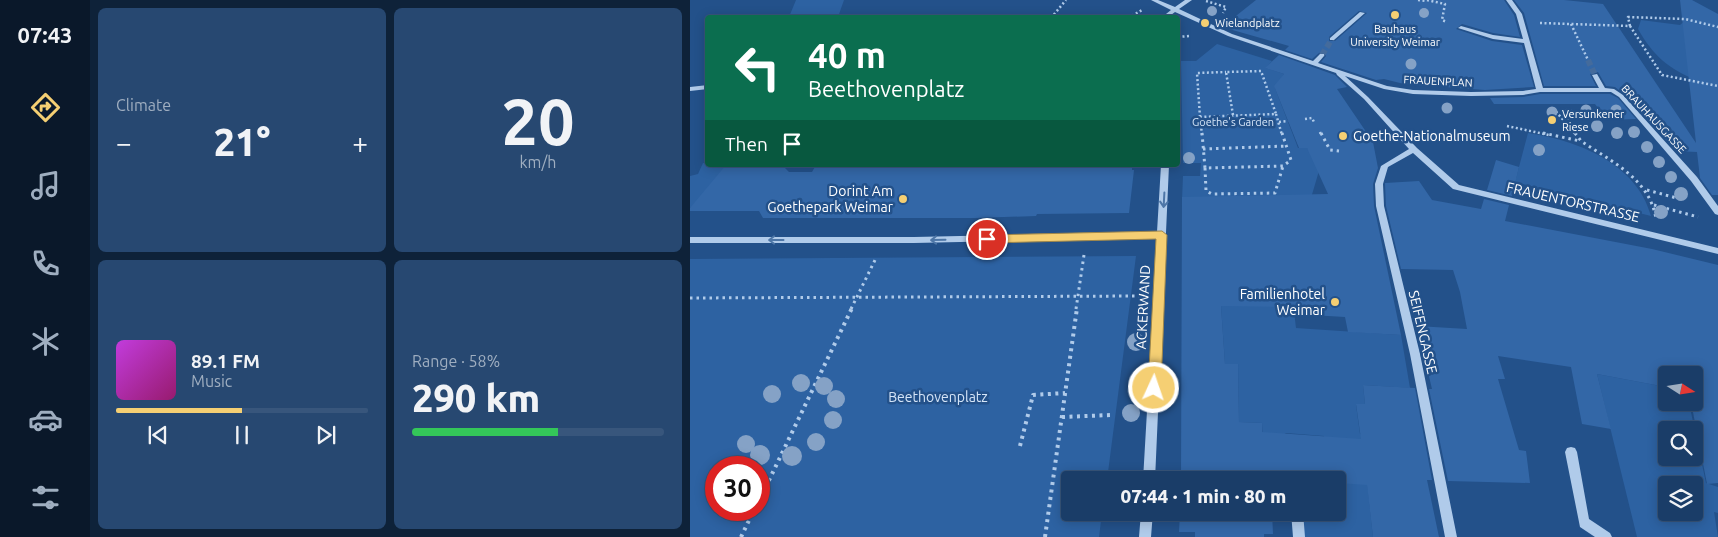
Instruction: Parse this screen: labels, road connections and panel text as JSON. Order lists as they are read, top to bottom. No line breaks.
{"streets":{"street":["FRAUENPLAN","BRAUHAUSGASSE","FRAUENTORSTRASSE","ACKERWAND","SEIFENGASSE"]},"crossings":[["FRAUENPLAN","BRAUHAUSGASSE"],["FRAUENPLAN","FRAUENTORSTRASSE"],["FRAUENPLAN","SEIFENGASSE"]],"parks":["Goethe's Garden","Beethovenplatz"],"places":["Bauhaus University Weimar","Wielandplatz","Versunkener Riese","Goethe-Nationalmuseum","Dorint Am Goethepark Weimar","Familienhotel Weimar"],"north":"right","page":{"tabs":"07:43","tile":["Climate",["20","km/h"],["Range · 58%","290 km"]],"turn":["40 m","Beethovenplatz"],"then":"Then","heat":["−","21°","+"],"song":["89.1 FM","Music"],"limit":"30","trip":"07:44 · 1 min · 80 m"}}
